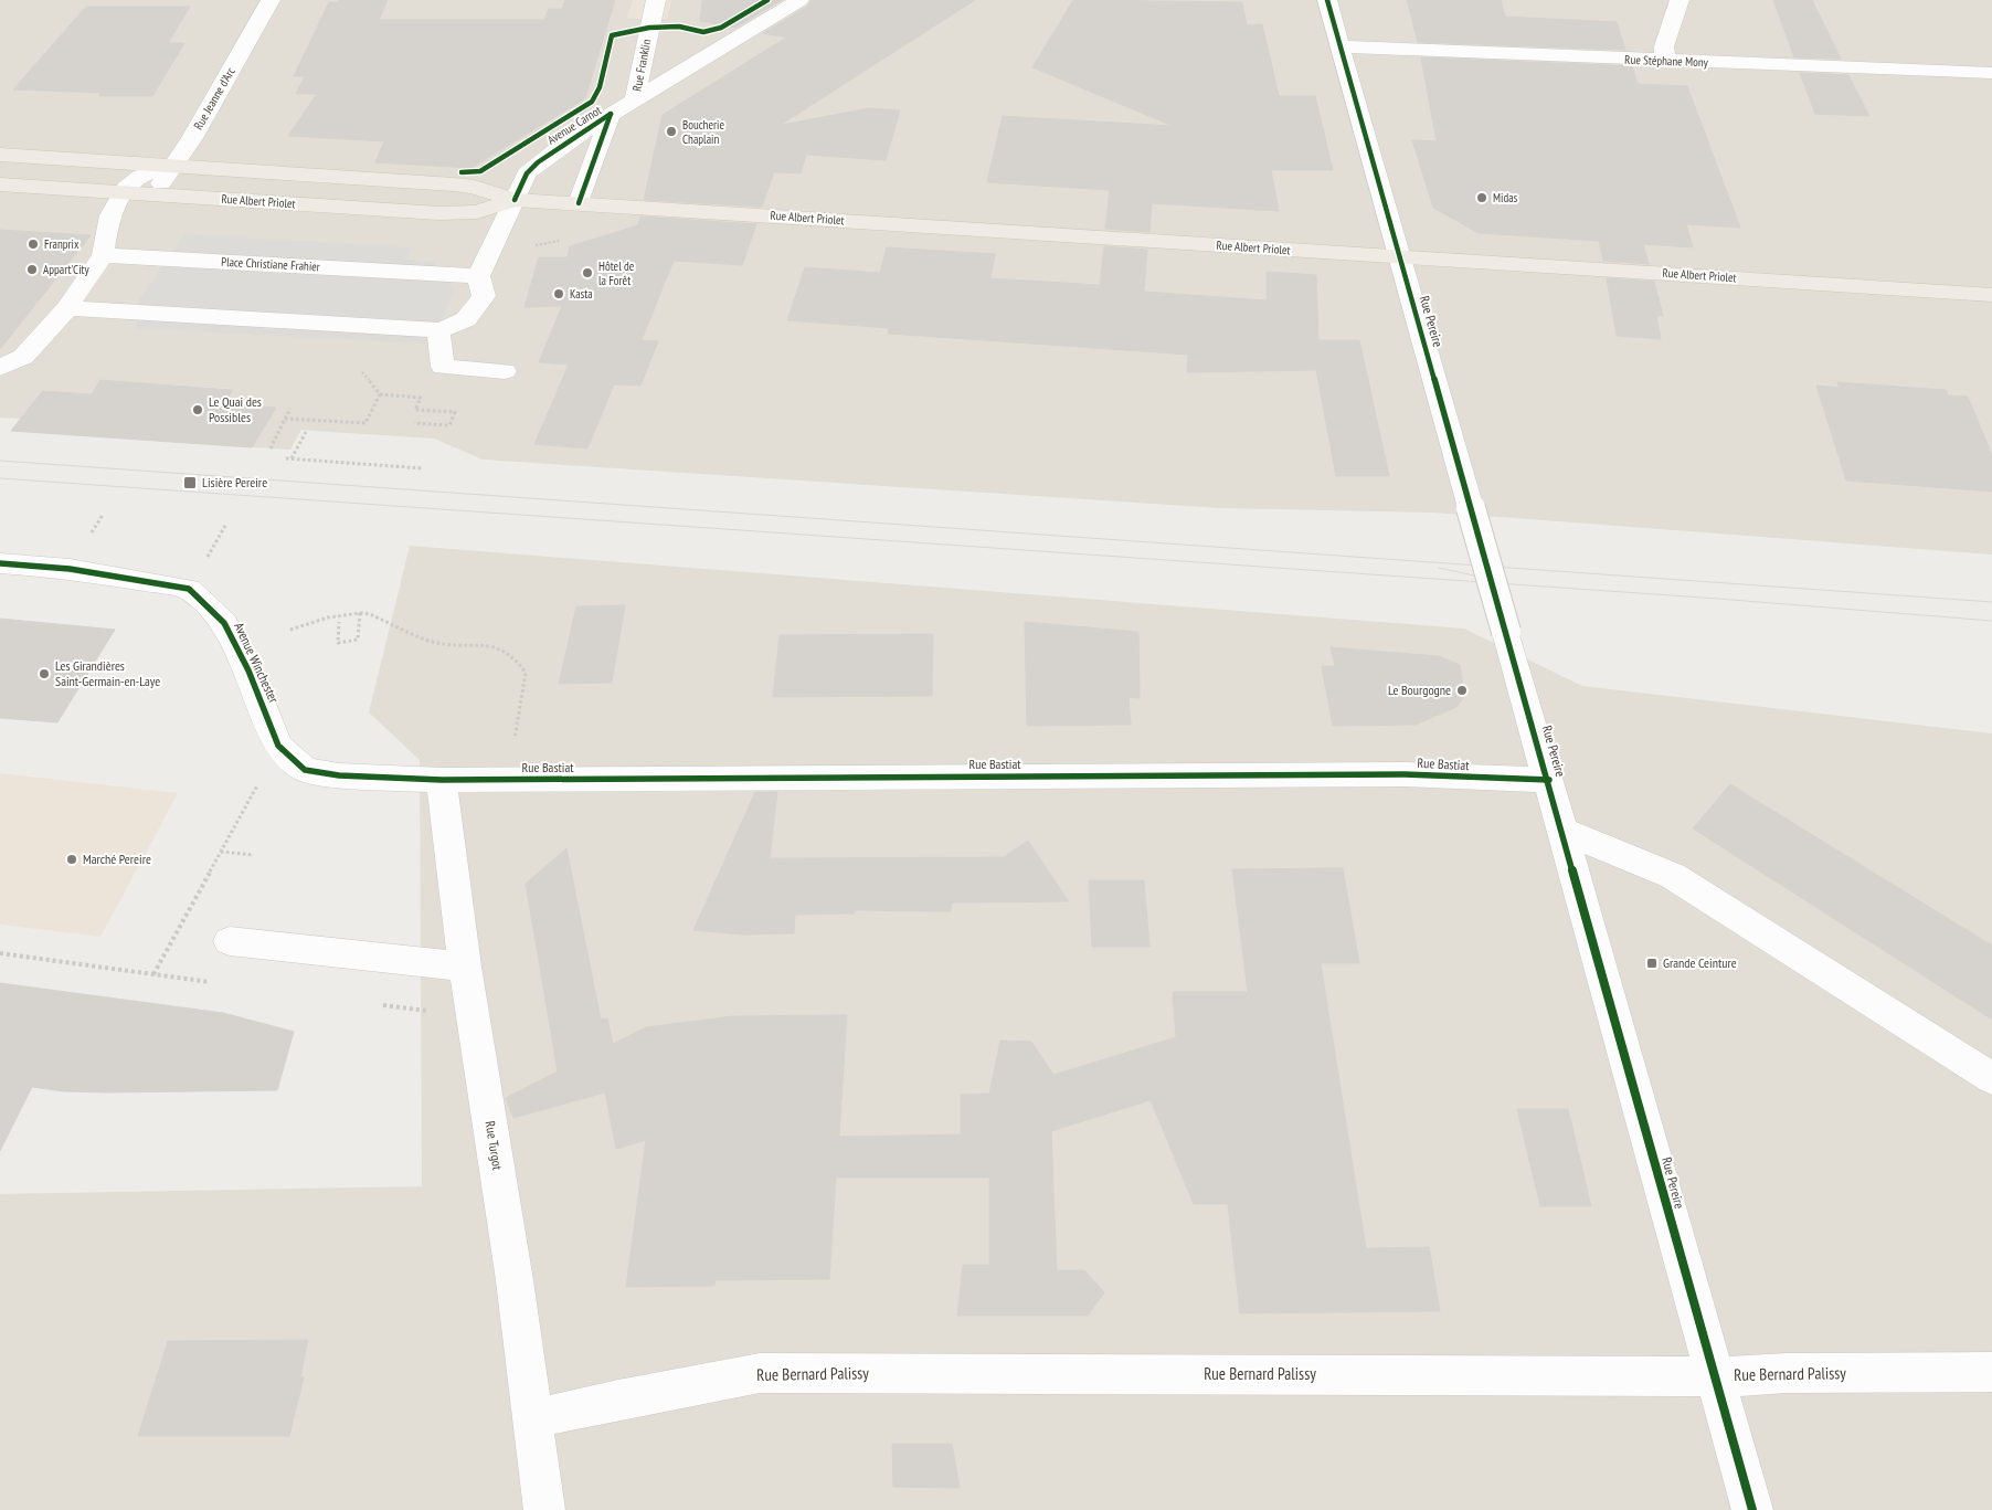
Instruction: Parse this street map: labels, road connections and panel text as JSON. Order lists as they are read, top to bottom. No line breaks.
{"streets":{"main road":["Rue Albert Priolet"],"street":["Rue Stéphane Mony","Rue Franklin","Rue Jeanne d'Arc","Avenue Carnot","Place Christiane Frahier","Rue Pereire","Avenue Winchester","Rue Bastiat","Rue Turgot","Rue Bernard Palissy"]},"crossings":[["Rue Stéphane Mony","Rue Pereire"],["Rue Franklin","Avenue Carnot"],["Rue Jeanne d'Arc","Rue Albert Priolet"],["Avenue Carnot","Rue Albert Priolet"],["Rue Albert Priolet","Rue Pereire"],["Rue Pereire","Rue Bastiat"],["Rue Pereire","Rue Bernard Palissy"],["Avenue Winchester","Rue Bastiat"],["Avenue Winchester","Rue Turgot"],["Rue Bastiat","Rue Turgot"],["Rue Turgot","Rue Bernard Palissy"]],"places":{"other":["Boucherie Chaplain","Midas","Franprix","Appart'City","Hôtel de la Forêt","Kasta","Le Quai des Possibles","Les Girandières Saint-Germain-en-Laye","Le Bourgogne","Marché Pereire"],"transit":["Lisière Pereire","Grande Ceinture"]}}
